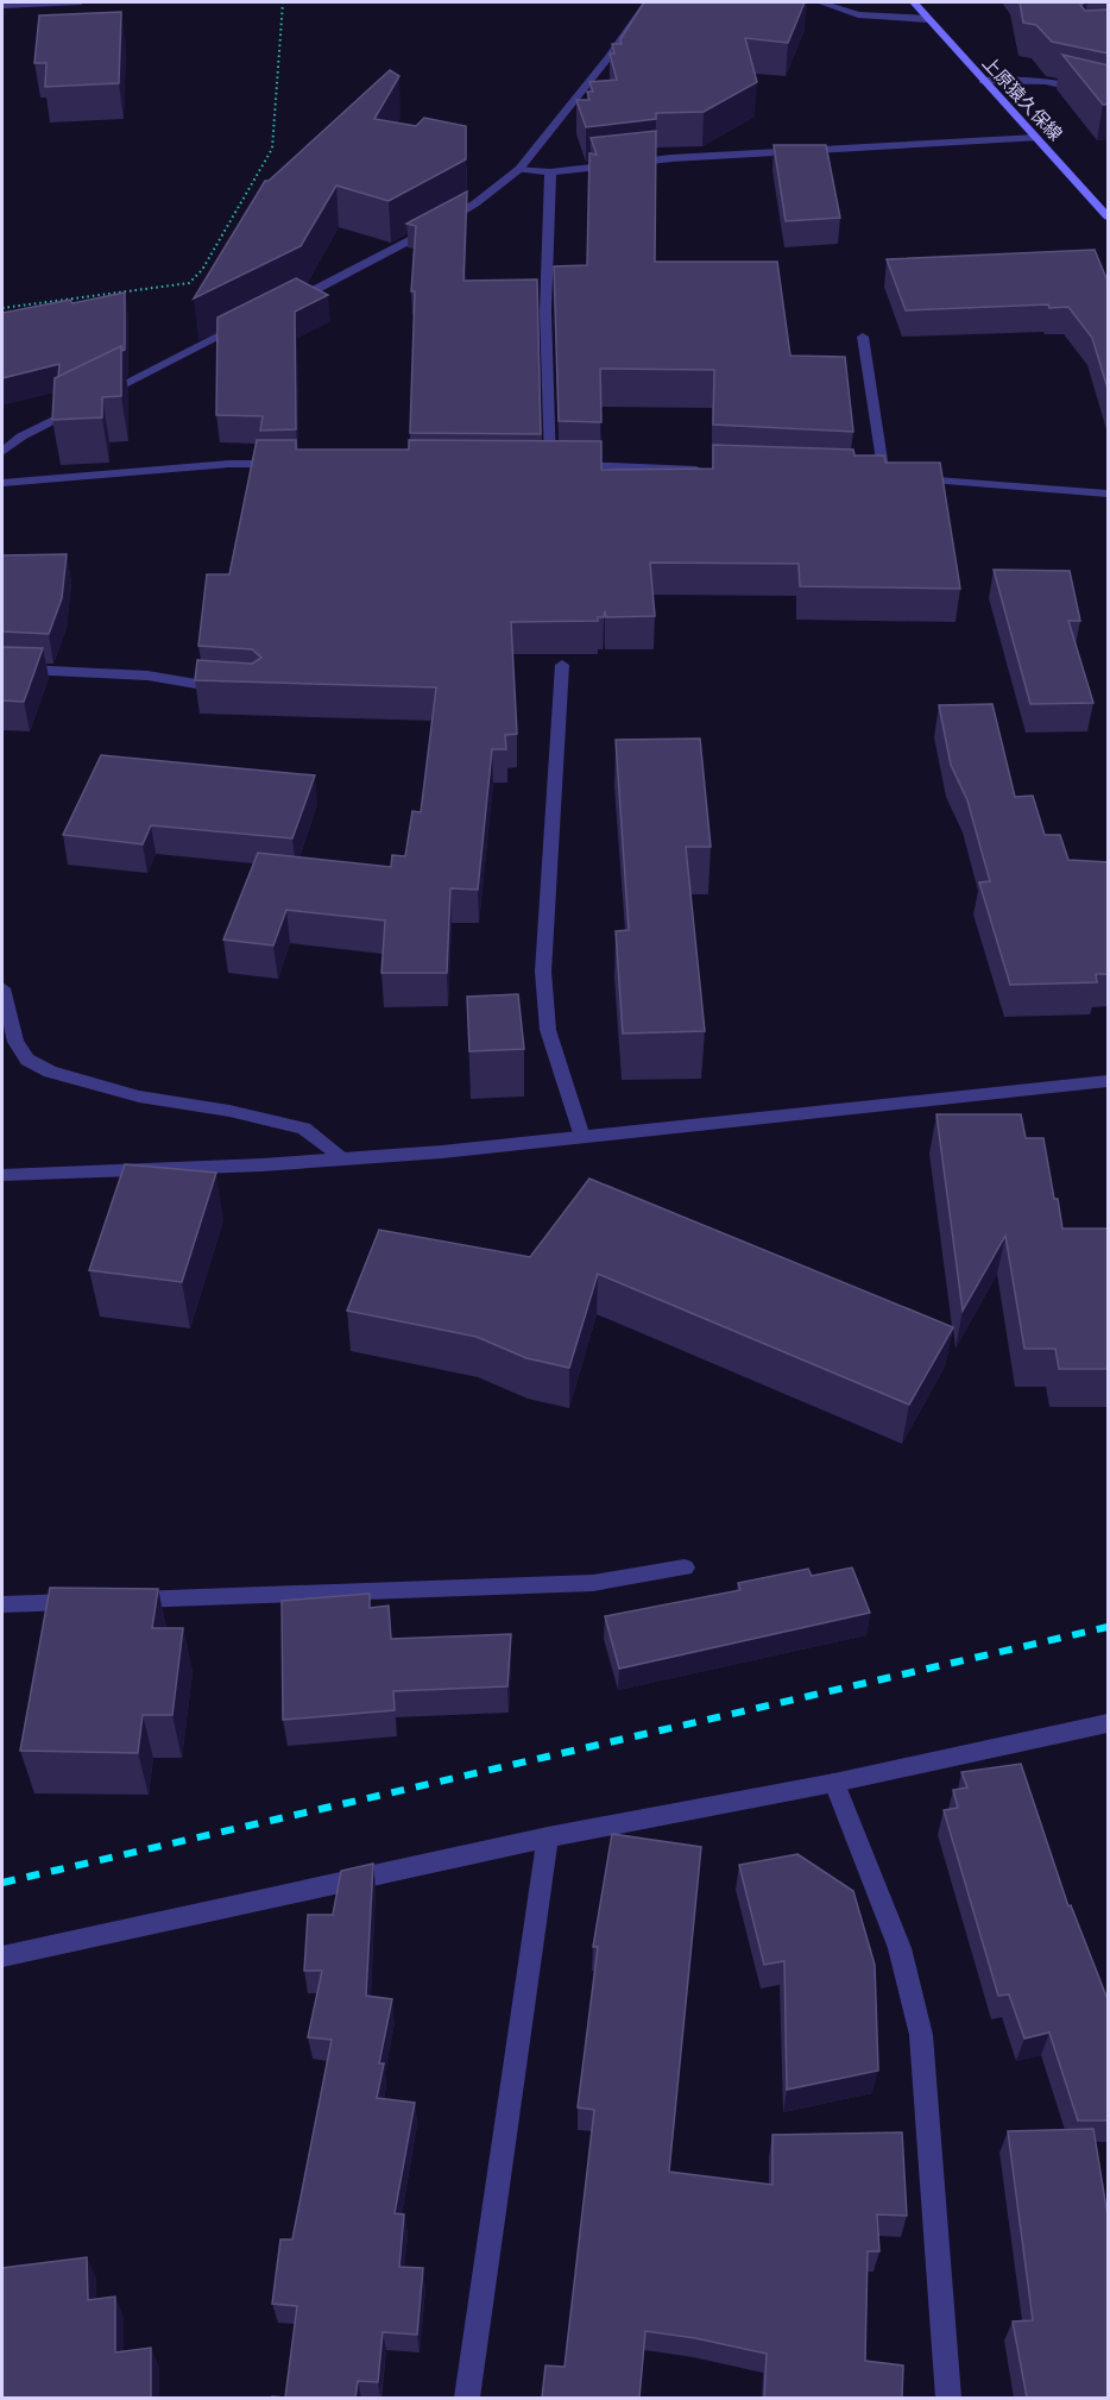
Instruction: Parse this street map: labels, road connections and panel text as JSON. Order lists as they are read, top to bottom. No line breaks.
{"streets":{"main road":["上原猿久保線"]}}
